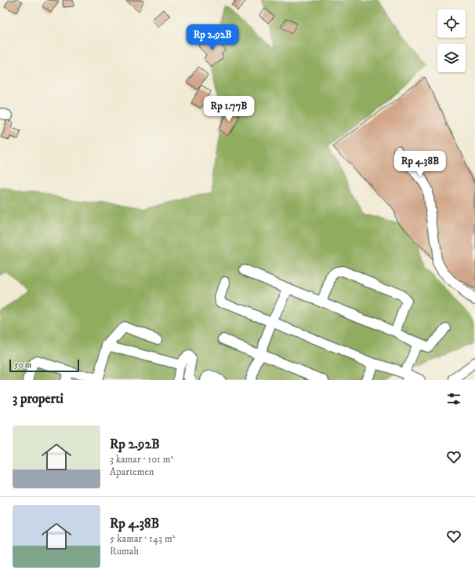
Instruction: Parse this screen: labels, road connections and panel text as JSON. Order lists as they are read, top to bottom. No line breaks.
{"scale_bar":"50 m","page":{"price":["Rp 2.92B","Rp 1.77B","Rp 4.38B"],"scale":"50 m","heading":"3 properti","list":[{"name":"Rp 2.92B","note":"3 kamar · 101 m² · Apartemen"},{"name":"Rp 4.38B","note":"5 kamar · 143 m² · Rumah"}]}}
